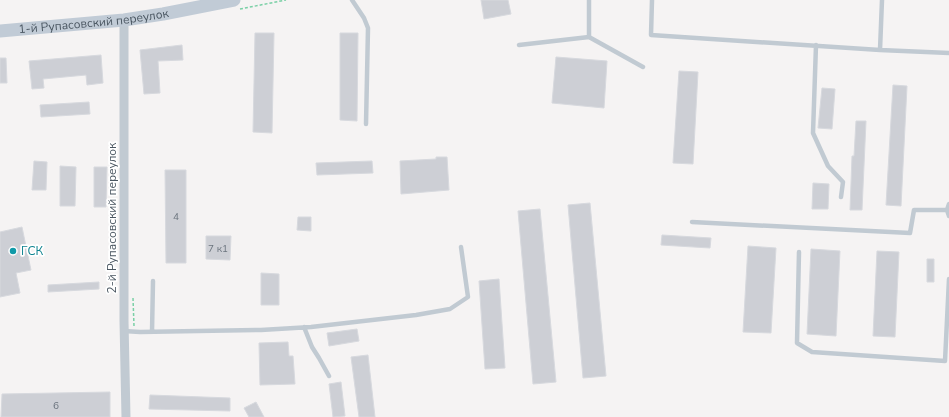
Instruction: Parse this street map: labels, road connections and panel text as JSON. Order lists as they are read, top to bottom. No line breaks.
{"streets":{"street":["1-й Рупасовский переулок","2-й Рупасовский переулок"]},"crossings":[["1-й Рупасовский переулок","2-й Рупасовский переулок"]],"places":["ГСК"],"house_numbers":["4","7 к1","6"]}
